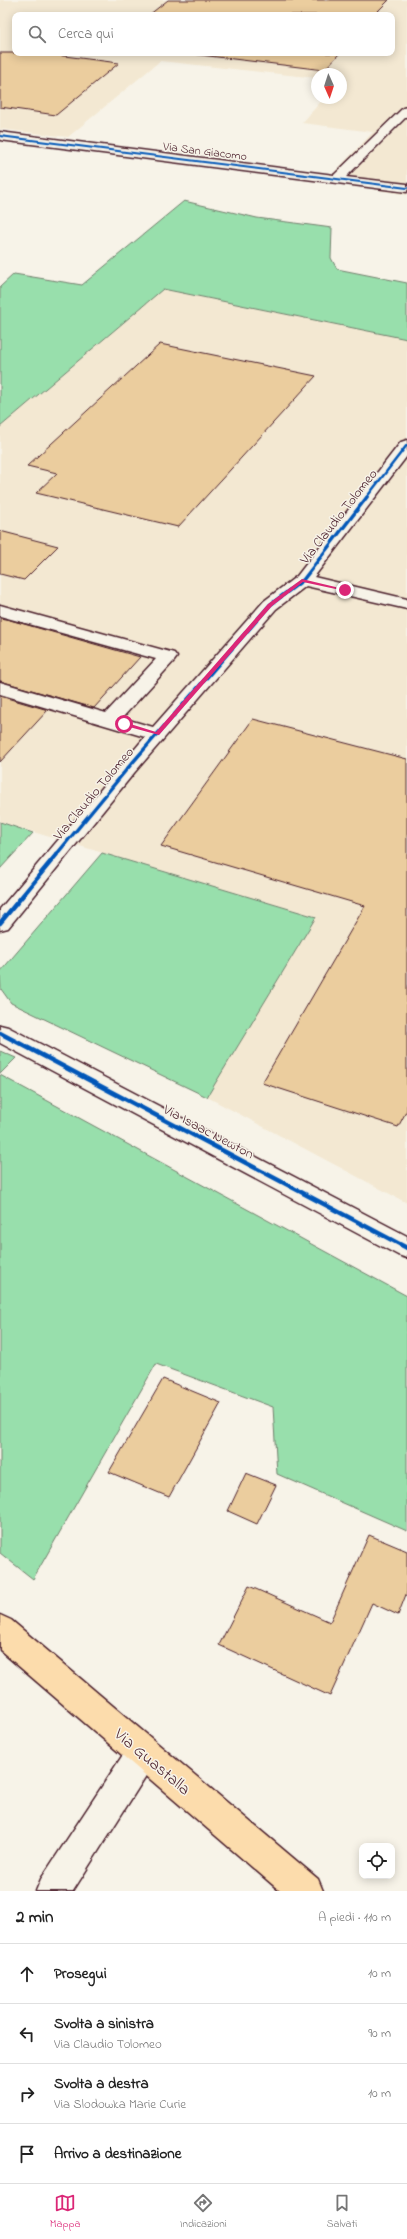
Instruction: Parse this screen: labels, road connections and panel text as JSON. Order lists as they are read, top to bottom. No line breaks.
{"streets":{"main road":["Via Guastalla"],"street":["Via San Giacomo","Via Claudio Tolomeo","Via Isaac Newton"]},"north":"bottom","page":{"search":"Cerca qui","heading":["2 min","A piedi · 110 m"],"list":[["Prosegui","10 m"],["Svolta a sinistra","Via Claudio Tolomeo","90 m"],["Svolta a destra","Via Slodowka Marie Curie","10 m"],"Arrivo a destinazione"],"nav":["Mappa","Indicazioni","Salvati"]}}
